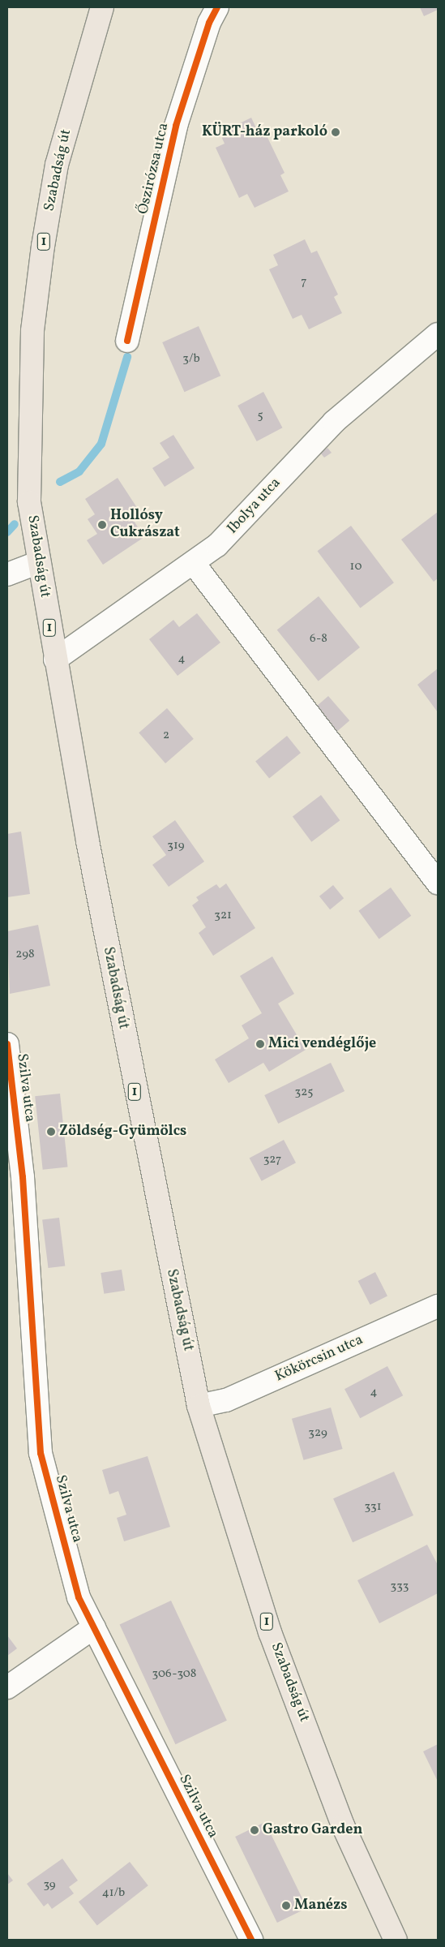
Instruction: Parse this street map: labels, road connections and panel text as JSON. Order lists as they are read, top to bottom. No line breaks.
{"streets":{"main road":["Szabadság út","1"],"street":["Őszirózsa utca","Ibolya utca","Szilva utca","Kökörcsin utca"]},"crossings":[["Szabadság út","Ibolya utca"],["Szabadság út","Kökörcsin utca"]],"places":["KÜRT-ház parkoló","Hollósy Cukrászat","Mici vendéglője","Zöldség-Gyümölcs","Gastro Garden","Manézs"],"house_numbers":["7","3/b","5","10","6-8","4","2","319","321","298","325","327","4","329","331","333","306-308","39","41/b"]}
